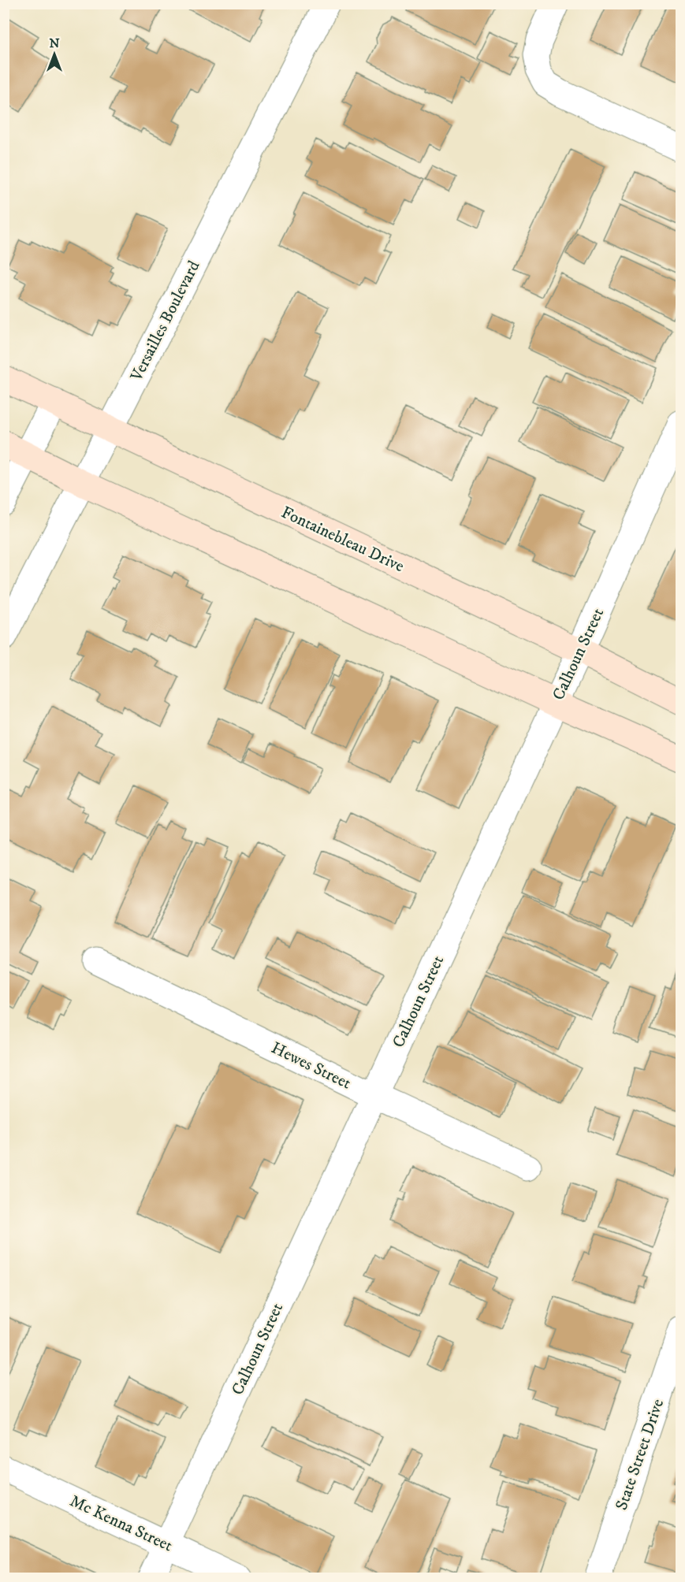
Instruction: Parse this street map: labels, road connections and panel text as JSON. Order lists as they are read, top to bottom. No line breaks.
{"streets":{"street":["Versailles Boulevard","Fontainebleau Drive","Calhoun Street","Hewes Street","State Street Drive","Mc Kenna Street"]},"crossings":[["Versailles Boulevard","Fontainebleau Drive"],["Fontainebleau Drive","Calhoun Street"],["Calhoun Street","Hewes Street"],["Calhoun Street","Mc Kenna Street"]],"north":"top"}
